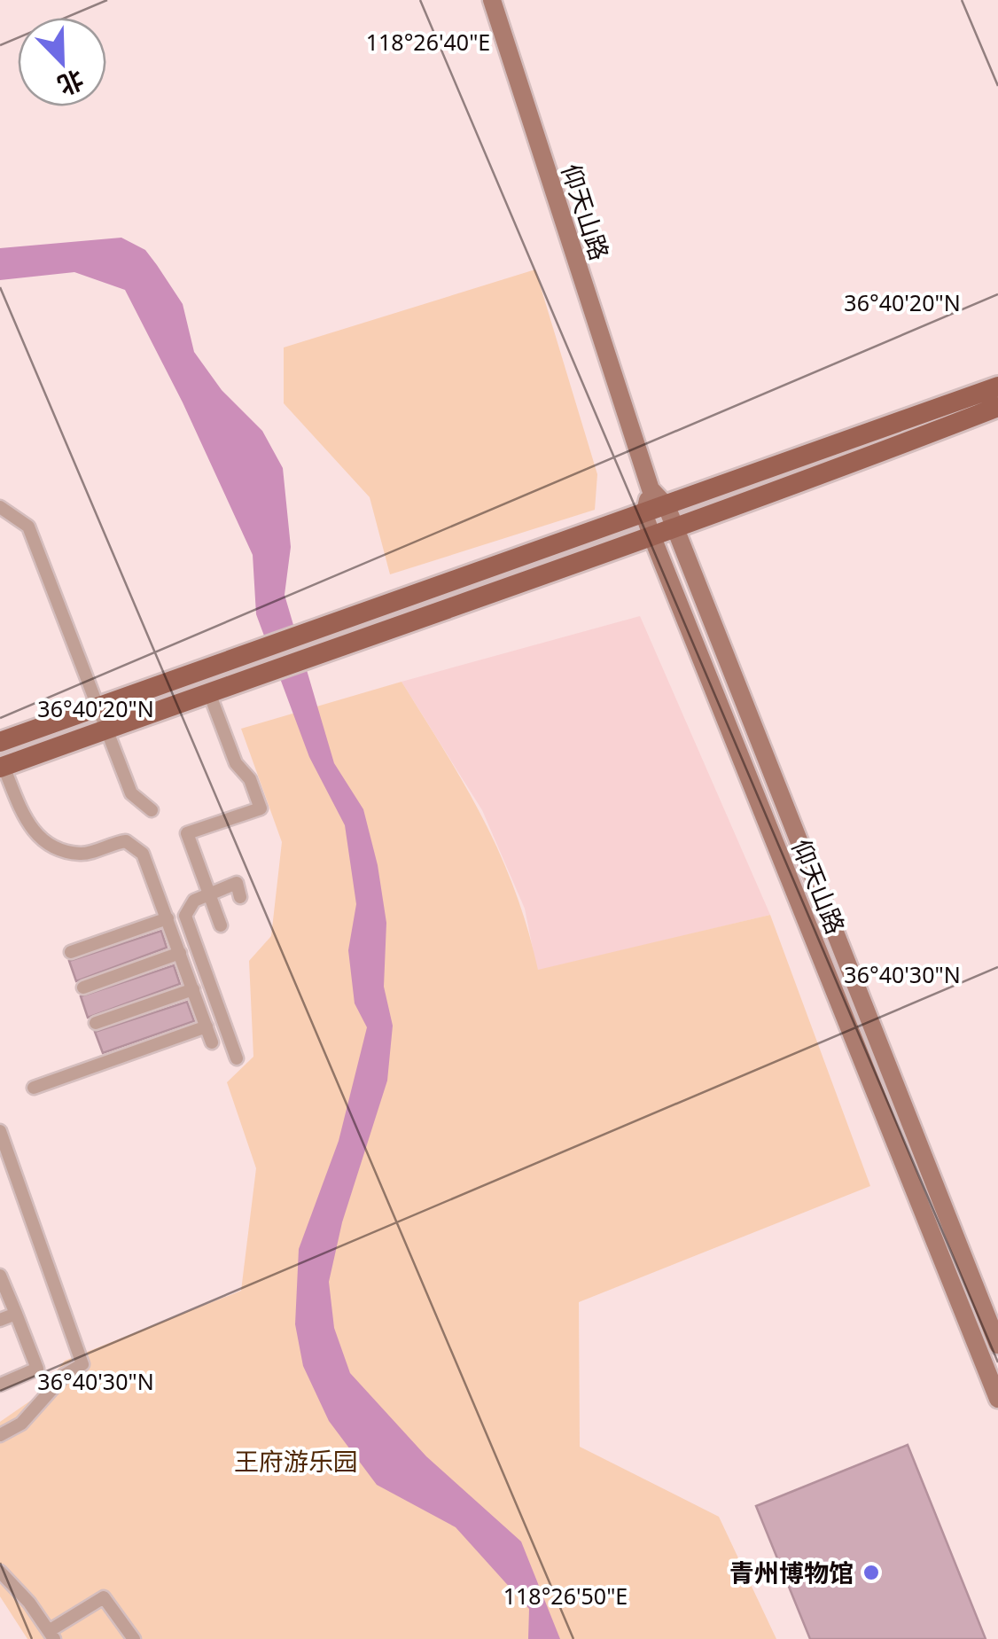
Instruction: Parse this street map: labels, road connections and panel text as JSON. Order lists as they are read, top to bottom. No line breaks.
{"streets":{"main road":["仰天山路"]},"parks":["王府游乐园"],"places":["青州博物馆"],"north":"bottom right","coordinates":["118°26'40\"E","36°40'20\"N","36°40'30\"N","118°26'50\"E"]}
